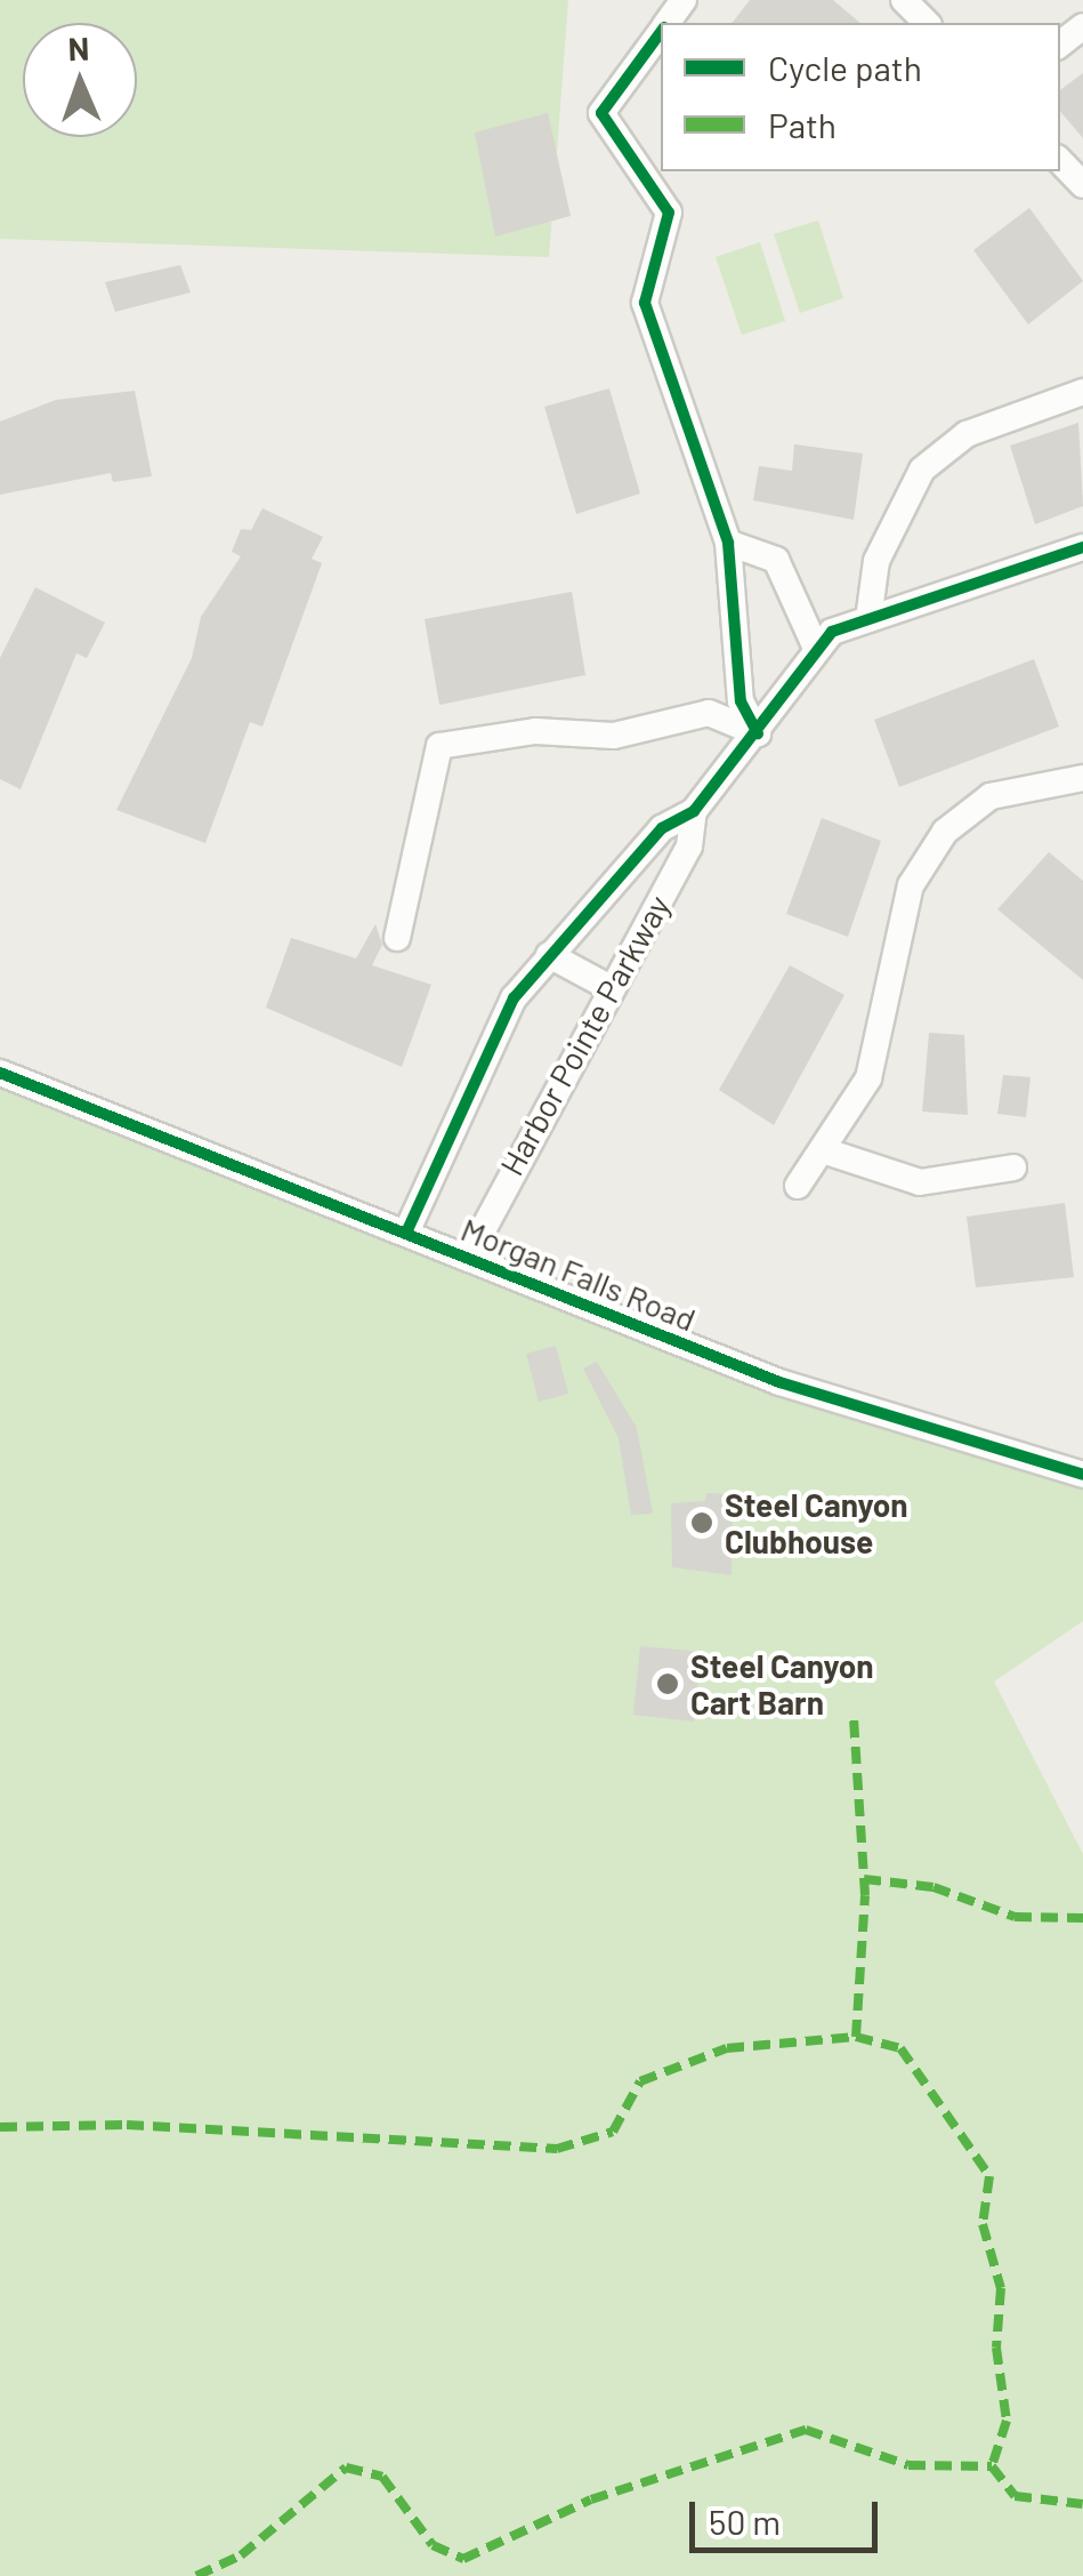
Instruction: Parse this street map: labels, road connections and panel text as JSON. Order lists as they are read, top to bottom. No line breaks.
{"streets":{"street":["Harbor Pointe Parkway","Morgan Falls Road"]},"crossings":[["Harbor Pointe Parkway","Morgan Falls Road"]],"places":["Steel Canyon Clubhouse","Steel Canyon Cart Barn"],"legend":["Cycle path","Path"],"scale_bar":"50 m","north":"top"}
